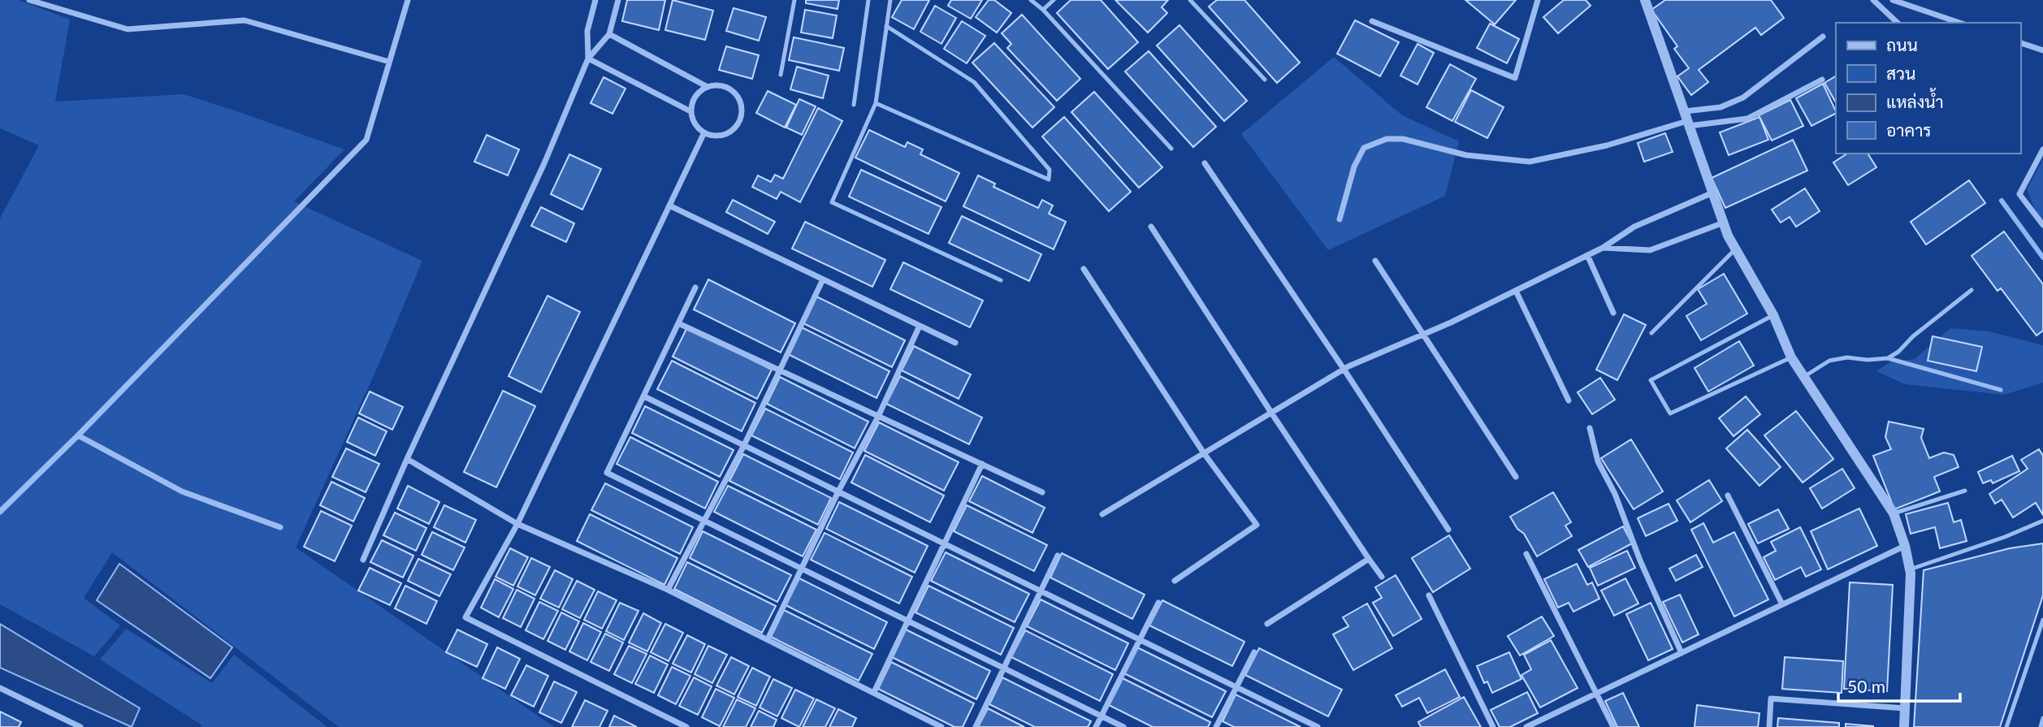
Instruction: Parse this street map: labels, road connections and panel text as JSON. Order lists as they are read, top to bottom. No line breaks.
{"legend":["ถนน","สวน","แหล่งน้ำ","อาคาร"],"scale_bar":"50 m"}
